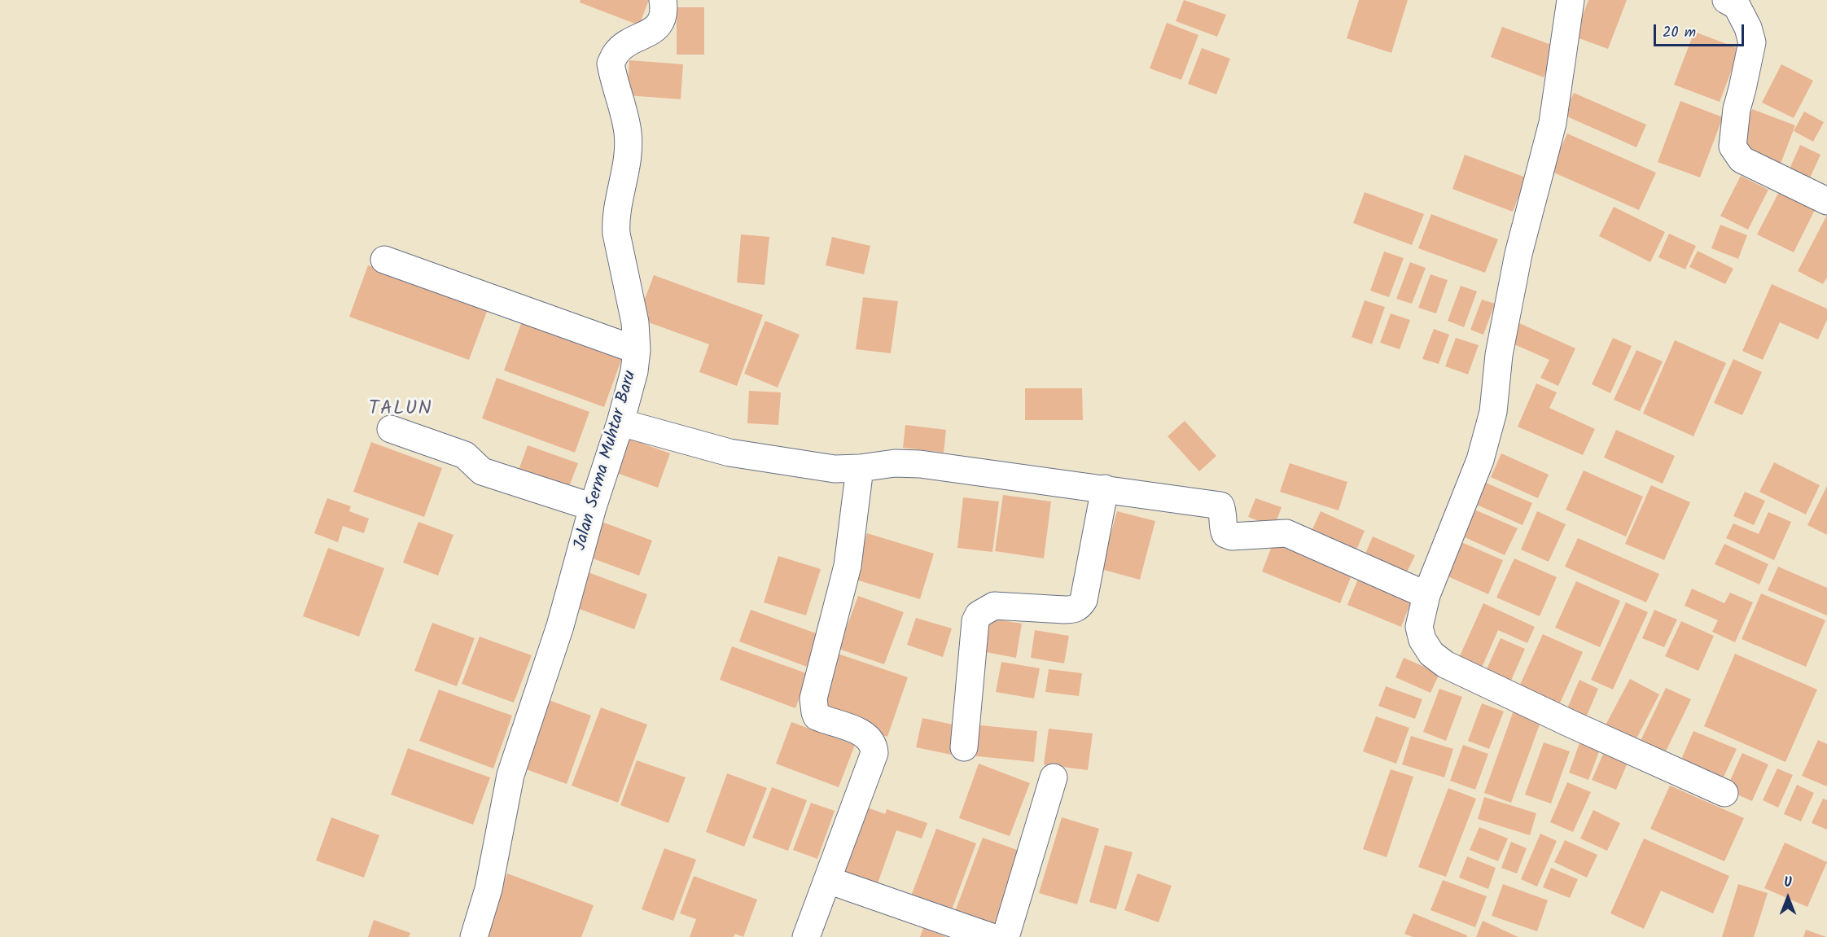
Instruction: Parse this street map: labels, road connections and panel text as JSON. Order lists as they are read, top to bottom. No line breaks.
{"streets":{"street":["Jalan Serma Muhtar Baru"]},"districts":["TALUN"],"scale_bar":"20 m","north":"top"}
